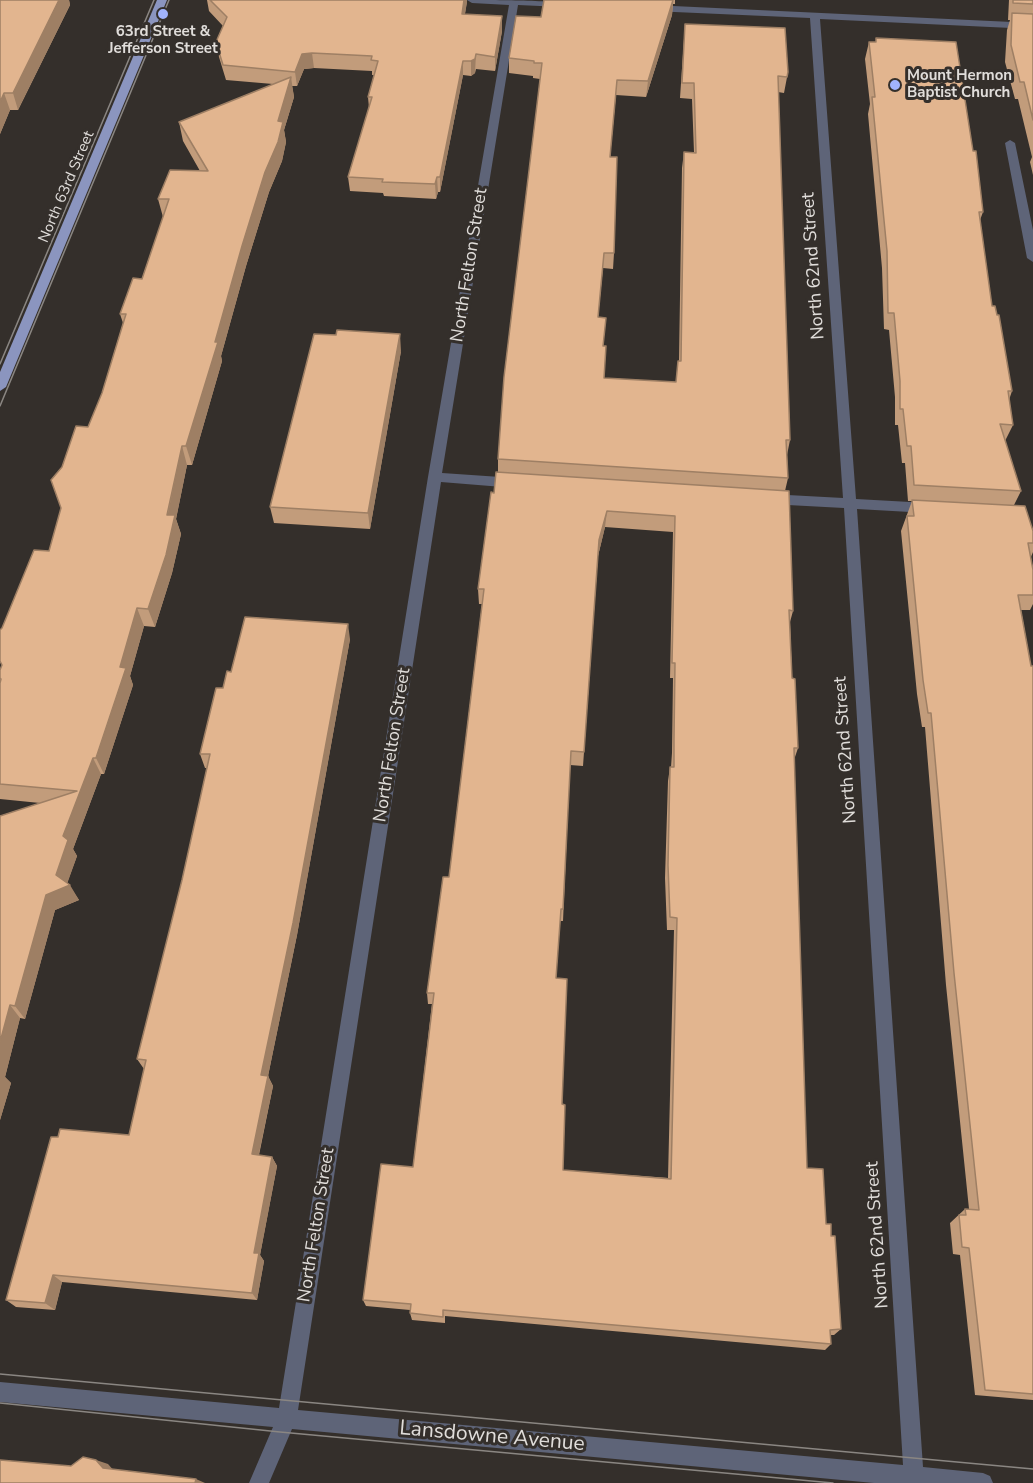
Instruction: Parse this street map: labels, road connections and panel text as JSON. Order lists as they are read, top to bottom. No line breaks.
{"streets":{"main road":["North 63rd Street"],"street":["North Felton Street","North 62nd Street","Lansdowne Avenue"]},"crossings":[["North Felton Street","Lansdowne Avenue"],["North 62nd Street","Lansdowne Avenue"]],"places":["63rd Street & Jefferson Street","Mount Hermon Baptist Church"]}
